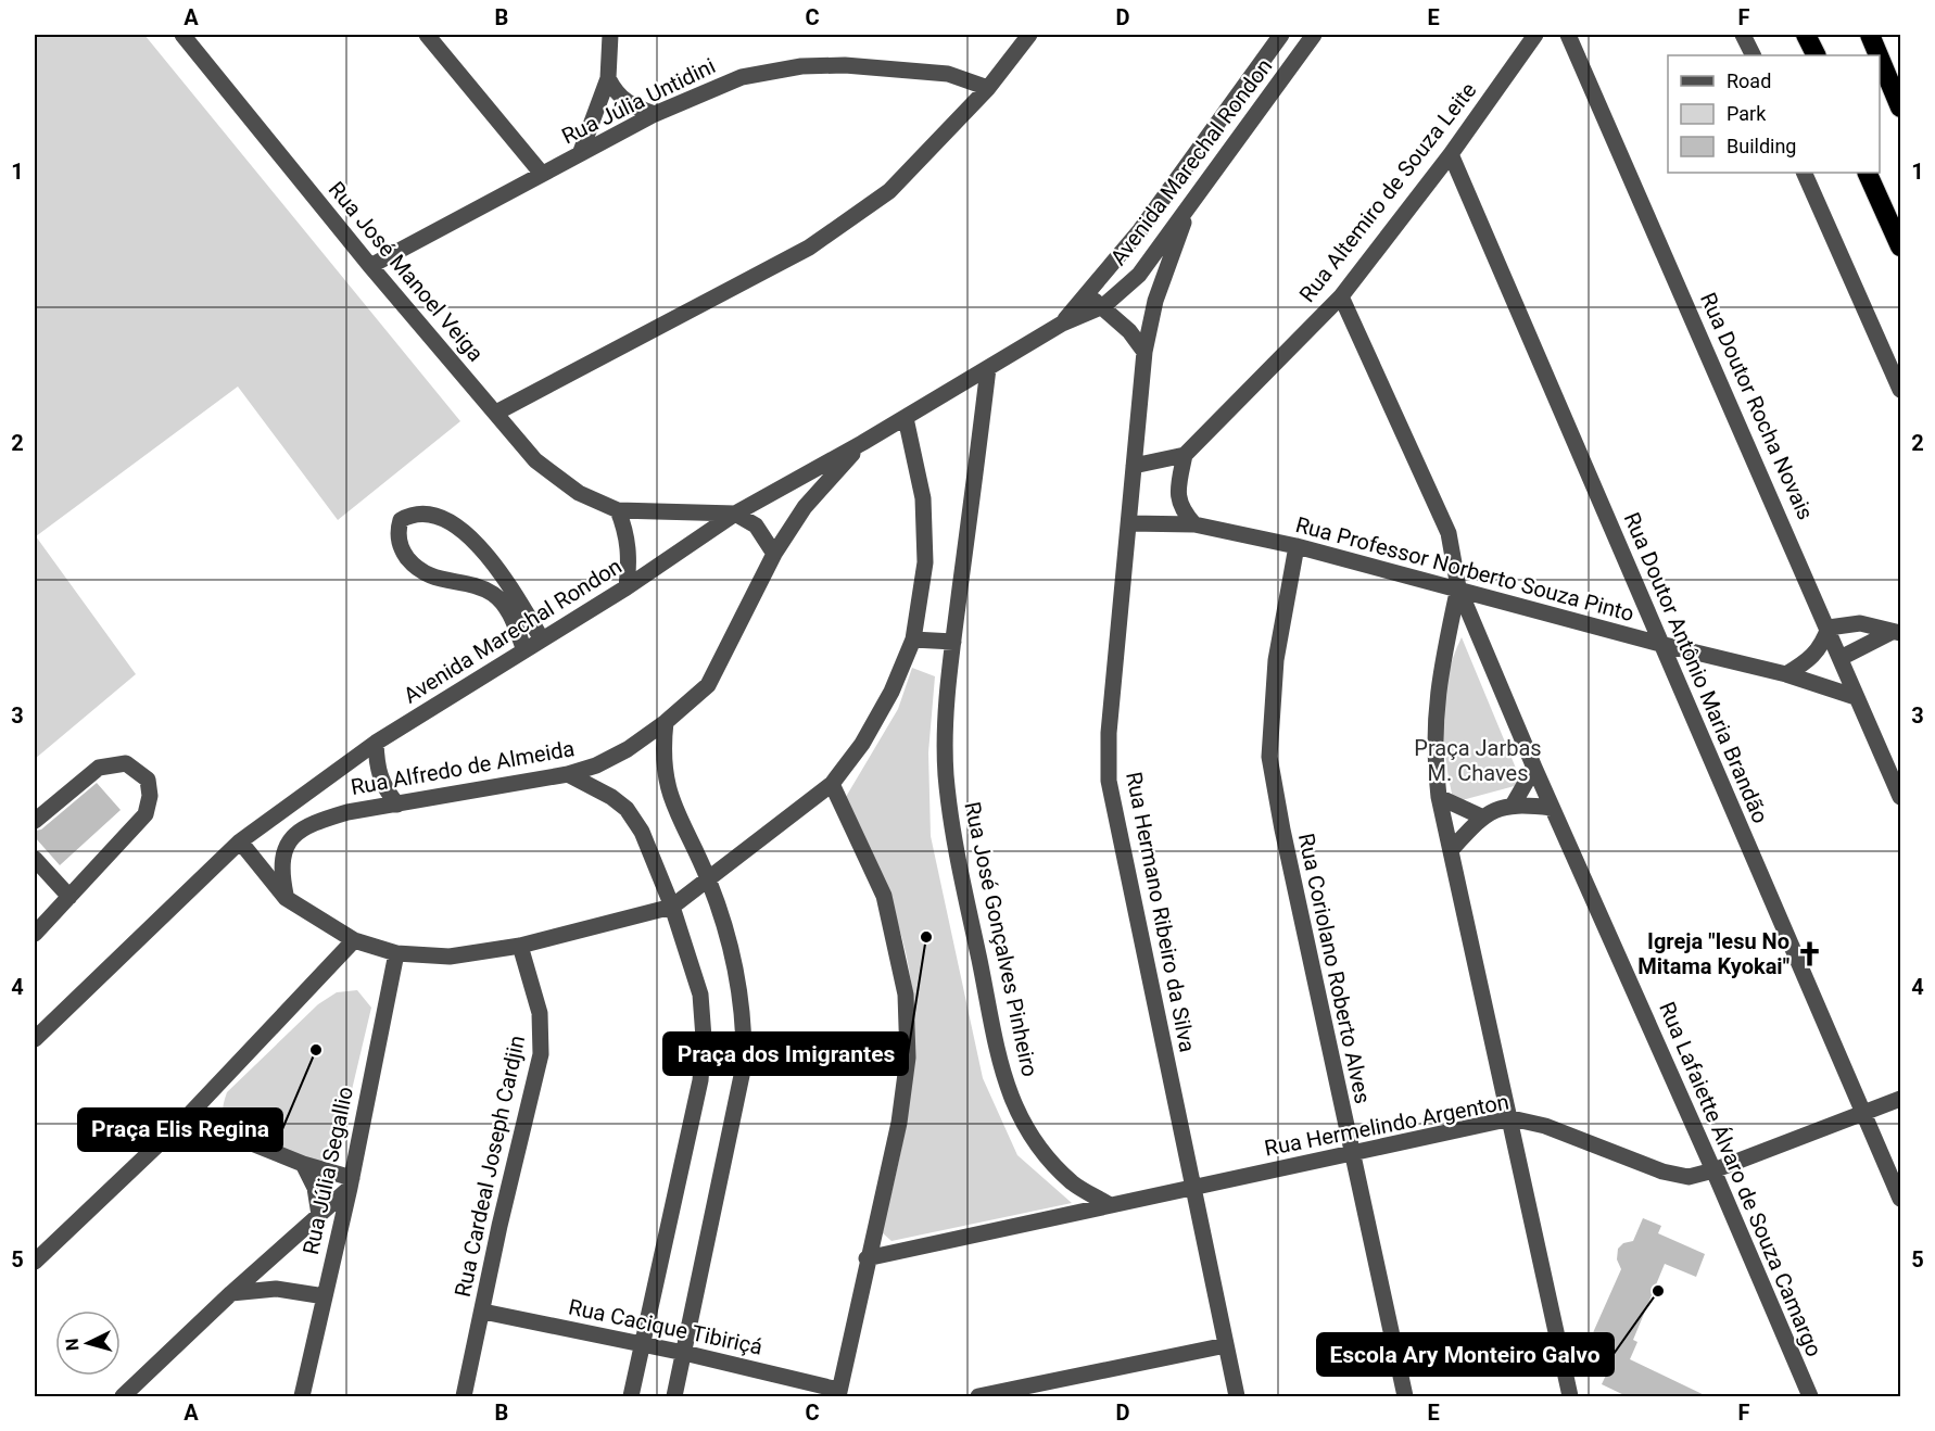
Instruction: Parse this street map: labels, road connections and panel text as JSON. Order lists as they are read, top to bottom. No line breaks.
{"streets":{"street":["Rua Júlia Untidini","Avenida Marechal Rondon","Rua Altemiro de Souza Leite","Rua José Manoel Veiga","Rua Doutor Rocha Novais","Rua Professor Norberto Souza Pinto","Rua Doutor Antônio Maria Brandão","Rua Alfredo de Almeida","Rua Hermano Ribeiro da Silva","Rua José Gonçalves Pinheiro","Rua Coriolano Roberto Alves","Rua Hermelindo Argenton","Rua Cardeal Joseph Cardjin","Rua Júlia Segallio","Rua Lafaiette Álvaro de Souza Camargo","Rua Cacique Tibiriçá"]},"crossings":[["Rua Júlia Untidini","Rua José Manoel Veiga"],["Avenida Marechal Rondon","Rua José Manoel Veiga"],["Avenida Marechal Rondon","Rua Alfredo de Almeida"],["Avenida Marechal Rondon","Rua Hermano Ribeiro da Silva"],["Avenida Marechal Rondon","Rua José Gonçalves Pinheiro"],["Rua Altemiro de Souza Leite","Rua Doutor Antônio Maria Brandão"],["Rua Altemiro de Souza Leite","Rua Lafaiette Álvaro de Souza Camargo"],["Rua Doutor Rocha Novais","Rua Professor Norberto Souza Pinto"],["Rua Professor Norberto Souza Pinto","Rua Doutor Antônio Maria Brandão"],["Rua Professor Norberto Souza Pinto","Rua Hermano Ribeiro da Silva"],["Rua Professor Norberto Souza Pinto","Rua Coriolano Roberto Alves"],["Rua Professor Norberto Souza Pinto","Rua Lafaiette Álvaro de Souza Camargo"],["Rua Doutor Antônio Maria Brandão","Rua Hermelindo Argenton"],["Rua Hermano Ribeiro da Silva","Rua Hermelindo Argenton"],["Rua José Gonçalves Pinheiro","Rua Hermelindo Argenton"],["Rua Coriolano Roberto Alves","Rua Hermelindo Argenton"],["Rua Hermelindo Argenton","Rua Lafaiette Álvaro de Souza Camargo"],["Rua Cardeal Joseph Cardjin","Rua Cacique Tibiriçá"]],"parks":["Praça Jarbas M. Chaves"],"places":{"other":["Praça dos Imigrantes","Praça Elis Regina","Escola Ary Monteiro Galvo"],"church":["Igreja \"Iesu No Mitama Kyokai\""]},"legend":["Road","Park","Building"],"north":"left","grid":{"columns":["A","B","C","D","E","F"],"rows":["1","2","3","4","5"]}}
